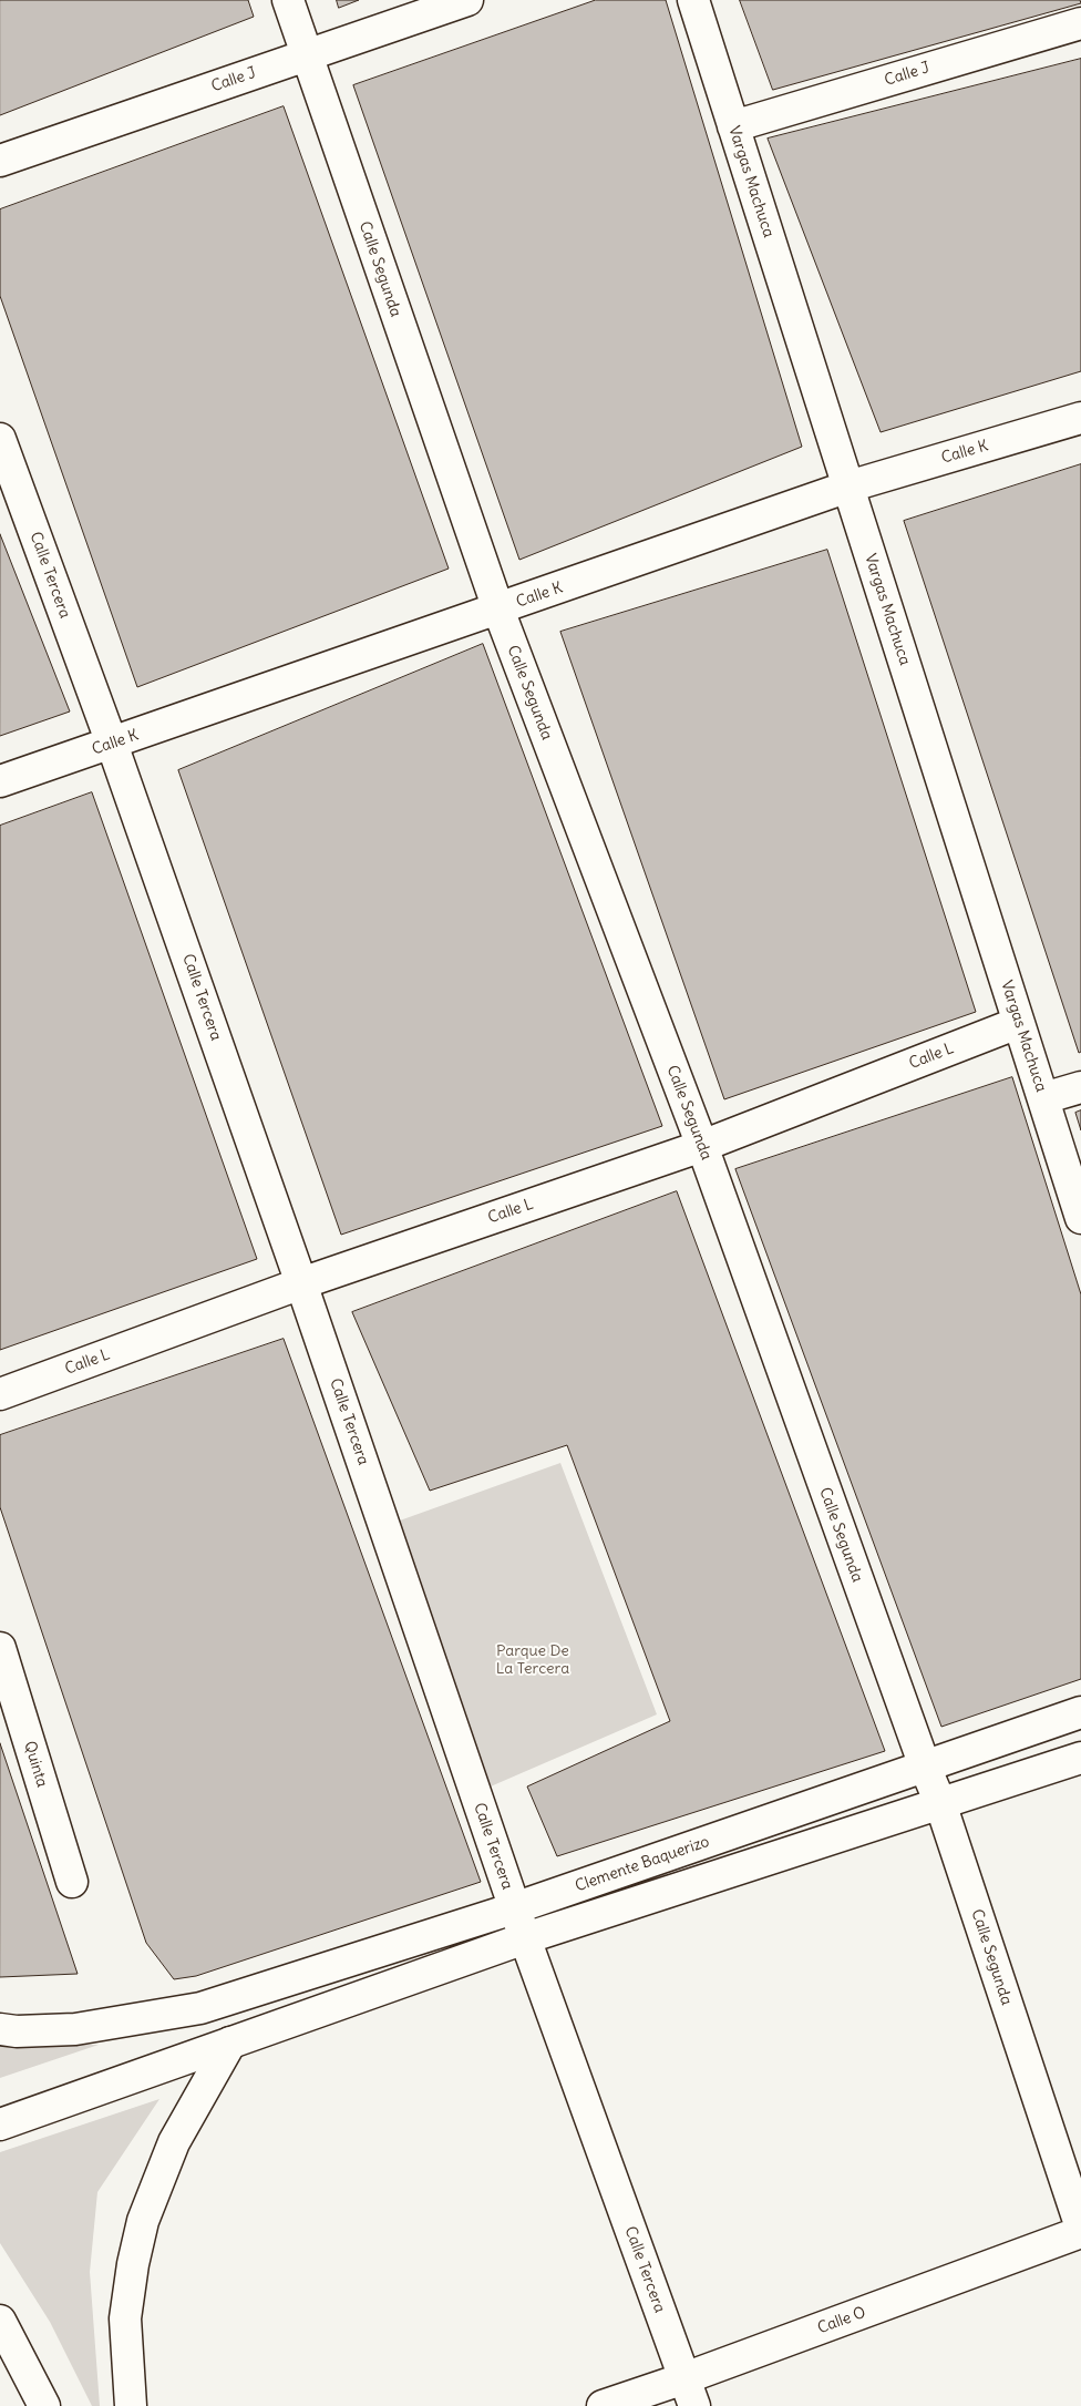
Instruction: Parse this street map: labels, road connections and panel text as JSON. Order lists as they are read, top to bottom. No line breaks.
{"streets":{"main road":["Calle J","Vargas Machuca","Calle Segunda","Calle K","Calle Tercera","Calle L","Quinta","Clemente Baquerizo","Calle O"]},"crossings":[["Calle J","Vargas Machuca"],["Calle J","Calle Segunda"],["Vargas Machuca","Calle K"],["Vargas Machuca","Calle L"],["Calle Segunda","Calle K"],["Calle Segunda","Calle L"],["Calle Segunda","Clemente Baquerizo"],["Calle Segunda","Calle O"],["Calle K","Calle Tercera"],["Calle Tercera","Calle L"],["Calle Tercera","Clemente Baquerizo"],["Calle Tercera","Calle O"]],"parks":["Parque De La Tercera"]}
